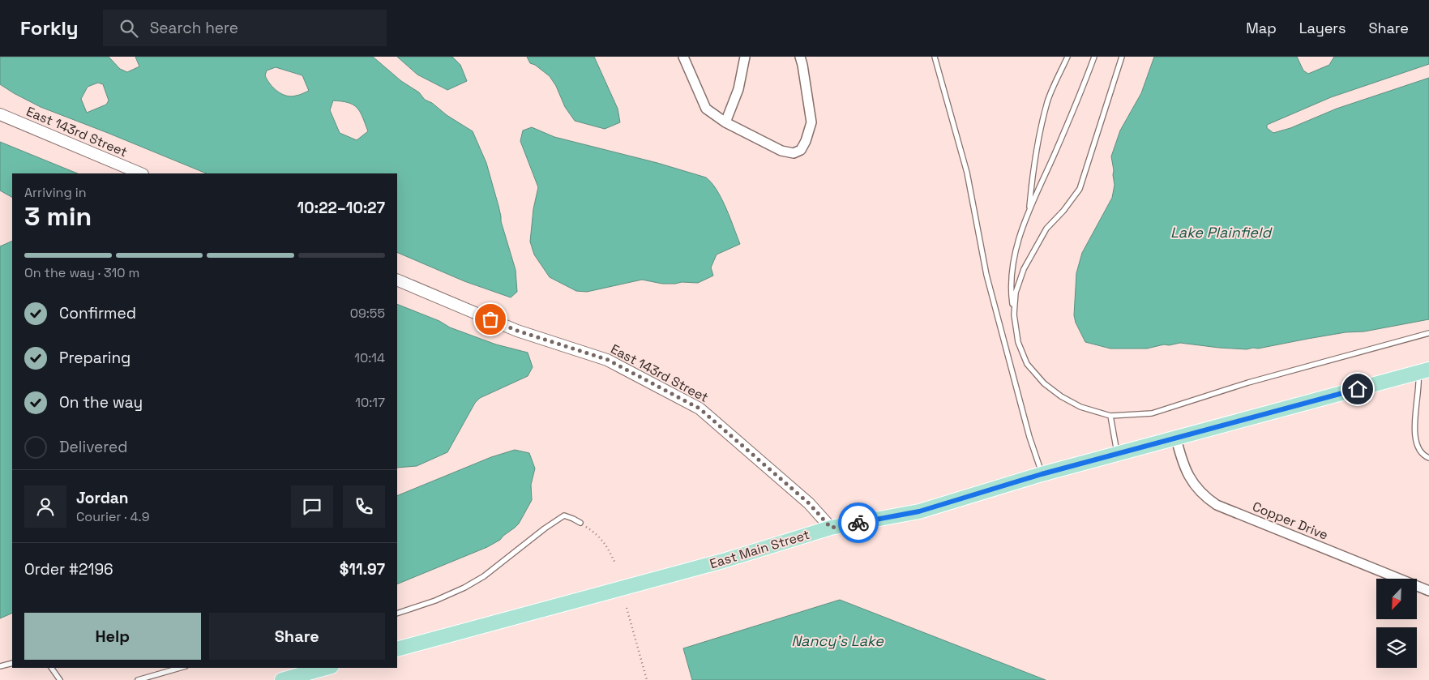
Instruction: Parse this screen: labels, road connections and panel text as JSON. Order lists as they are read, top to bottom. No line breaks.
{"streets":{"main road":["East Main Street"],"street":["East 143rd Street","Copper Drive"]},"crossings":[["East 143rd Street","East Main Street"],["Copper Drive","East Main Street"]],"water":["Lake Plainfield","Nancy's Lake"],"north":"bottom left","page":{"header":"Forkly","search":"Search here","nav":["Map","Layers","Share"],"heading":["3 min","Arriving in","10:22–10:27"],"panel":["Jordan","Courier · 4.9","Order #2196","$11.97"],"bar":"On the way · 310 m","list":[["Confirmed","09:55"],["Preparing","10:14"],["On the way","10:17"],"Delivered"],"buttons":["Help","Share"]}}
